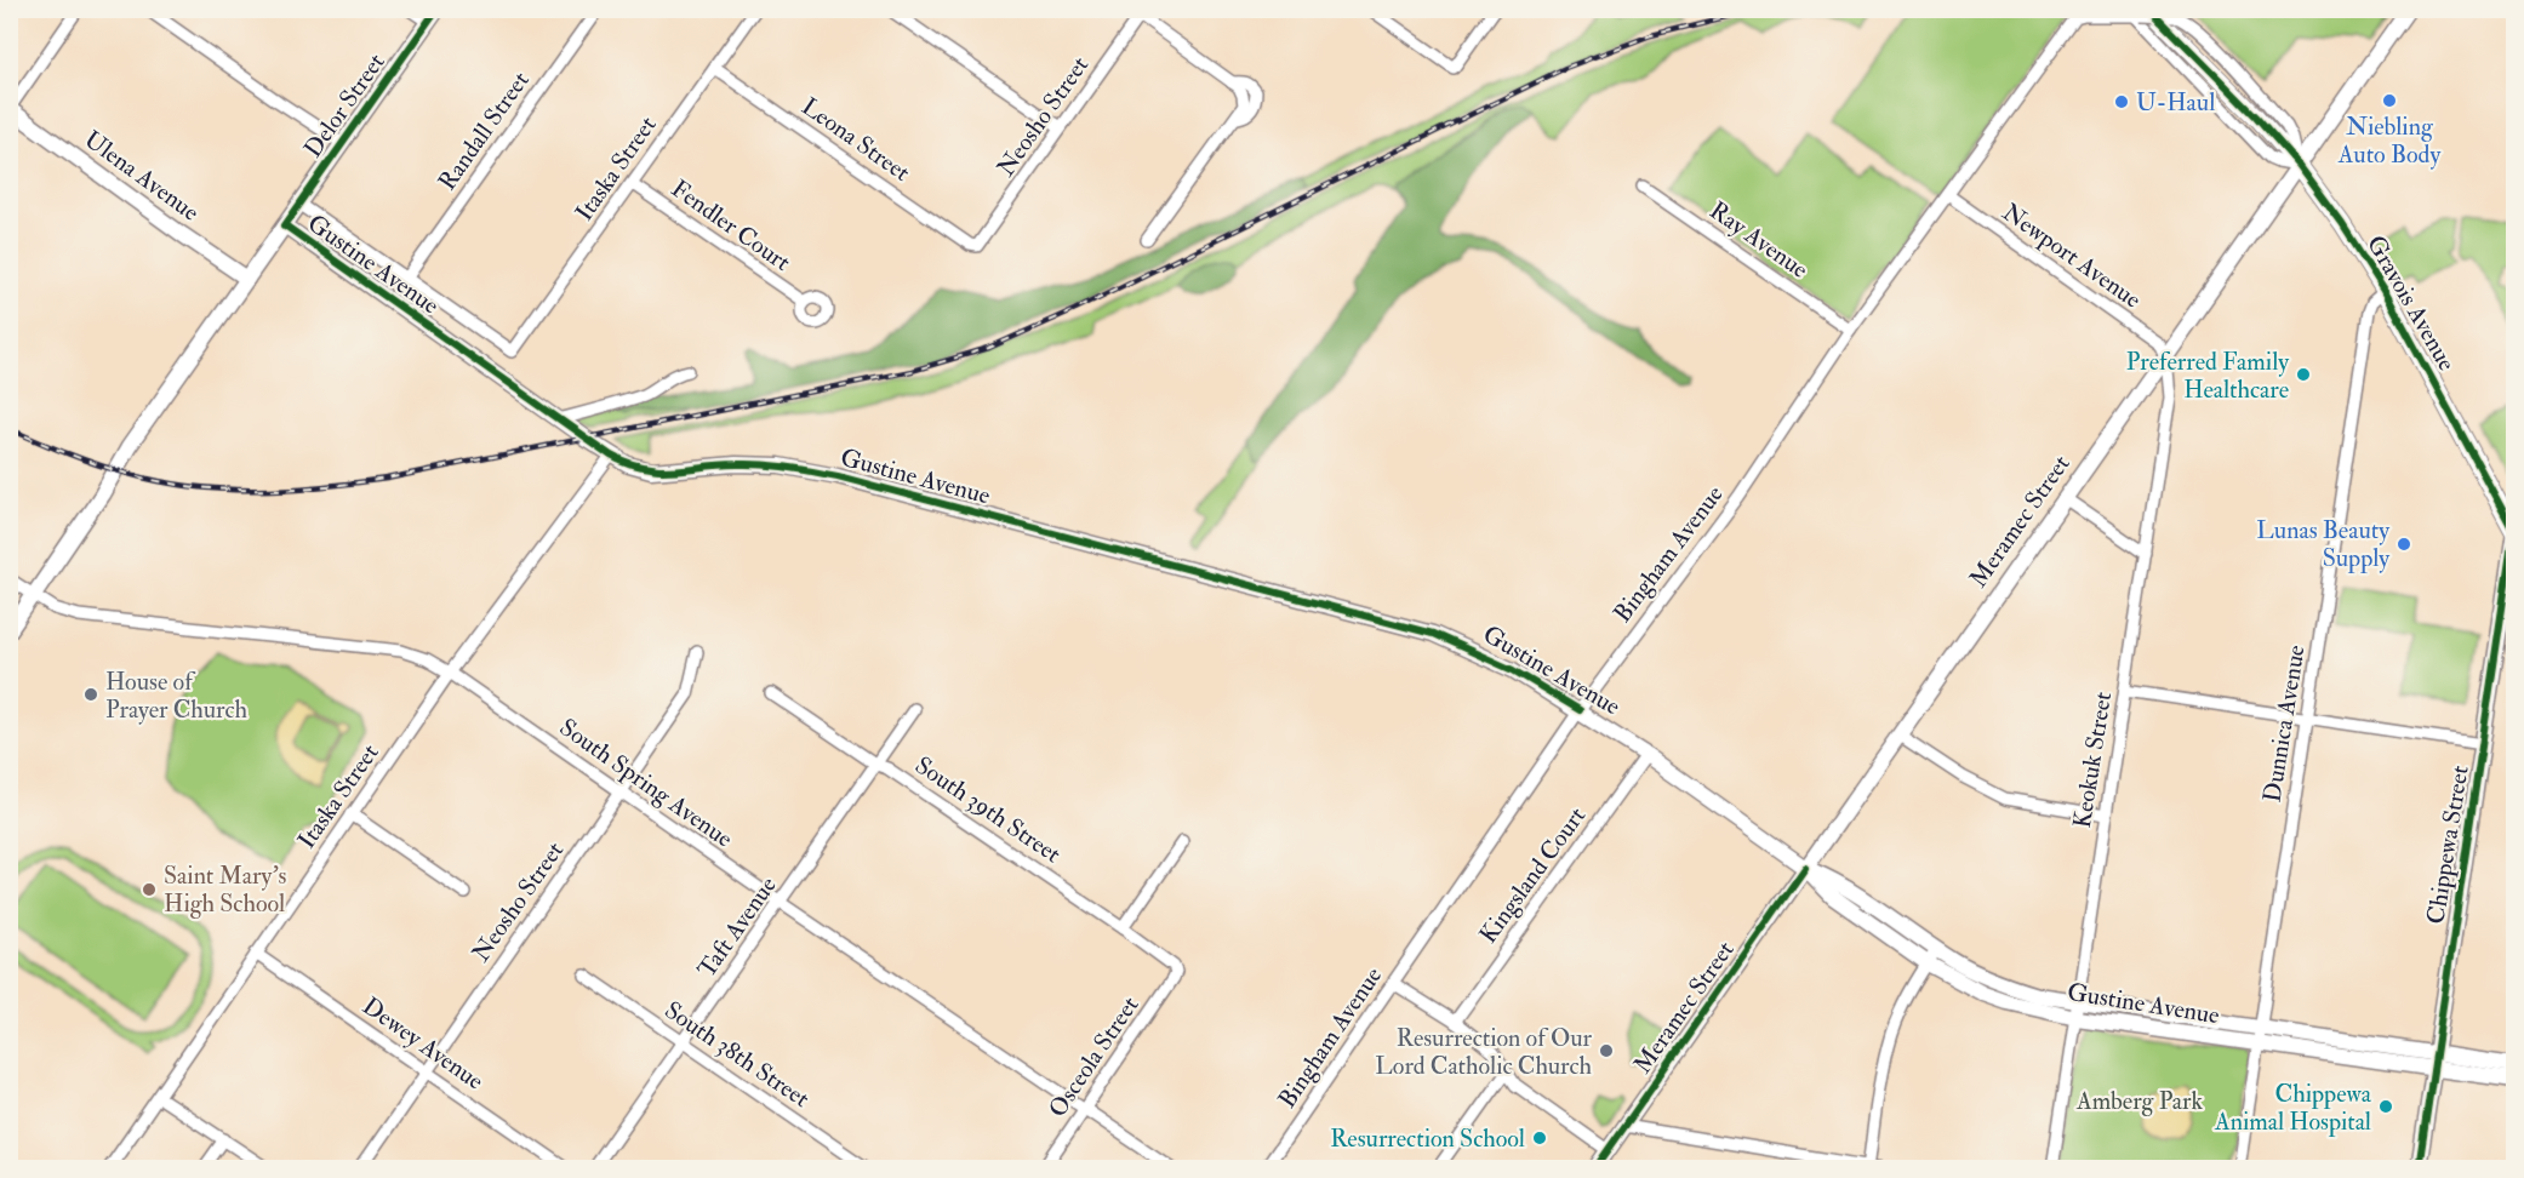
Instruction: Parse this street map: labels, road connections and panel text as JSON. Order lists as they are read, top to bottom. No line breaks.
{"streets":{"main road":["Gravois Avenue"],"street":["Delor Street","Neosho Street","Randall Street","Leona Street","Itaska Street","Ulena Avenue","Fendler Court","Ray Avenue","Newport Avenue","Gustine Avenue","Meramec Street","Bingham Avenue","Dunnica Avenue","Keokuk Street","South Spring Avenue","South 39th Street","Chippewa Street","Kingsland Court","Taft Avenue","Dewey Avenue","South 38th Street","Osceola Street"]},"crossings":[["Delor Street","Ulena Avenue"],["Delor Street","Gustine Avenue"],["Delor Street","South Spring Avenue"],["Neosho Street","Leona Street"],["Neosho Street","South Spring Avenue"],["Neosho Street","Dewey Avenue"],["Randall Street","Itaska Street"],["Leona Street","Itaska Street"],["Itaska Street","Fendler Court"],["Itaska Street","Gustine Avenue"],["Itaska Street","South Spring Avenue"],["Itaska Street","Dewey Avenue"],["Ray Avenue","Bingham Avenue"],["Newport Avenue","Meramec Street"],["Newport Avenue","Bingham Avenue"],["Newport Avenue","Keokuk Street"],["Gustine Avenue","Meramec Street"],["Gustine Avenue","Bingham Avenue"],["Gustine Avenue","Dunnica Avenue"],["Gustine Avenue","Keokuk Street"],["Gustine Avenue","Chippewa Street"],["Gustine Avenue","Kingsland Court"],["Gravois Avenue","Meramec Street"],["Gravois Avenue","Bingham Avenue"],["Gravois Avenue","Dunnica Avenue"],["Gravois Avenue","Chippewa Street"],["Meramec Street","Keokuk Street"],["South Spring Avenue","Taft Avenue"],["South Spring Avenue","Osceola Street"],["South 39th Street","Taft Avenue"],["South 39th Street","Osceola Street"],["Taft Avenue","South 38th Street"]],"parks":["Amberg Park"],"places":["Niebling Auto Body","U-Haul","Preferred Family Healthcare","Lunas Beauty Supply","House of Prayer Church","Saint Mary's High School","Resurrection of Our Lord Catholic Church","Chippewa Animal Hospital","Resurrection School"]}
